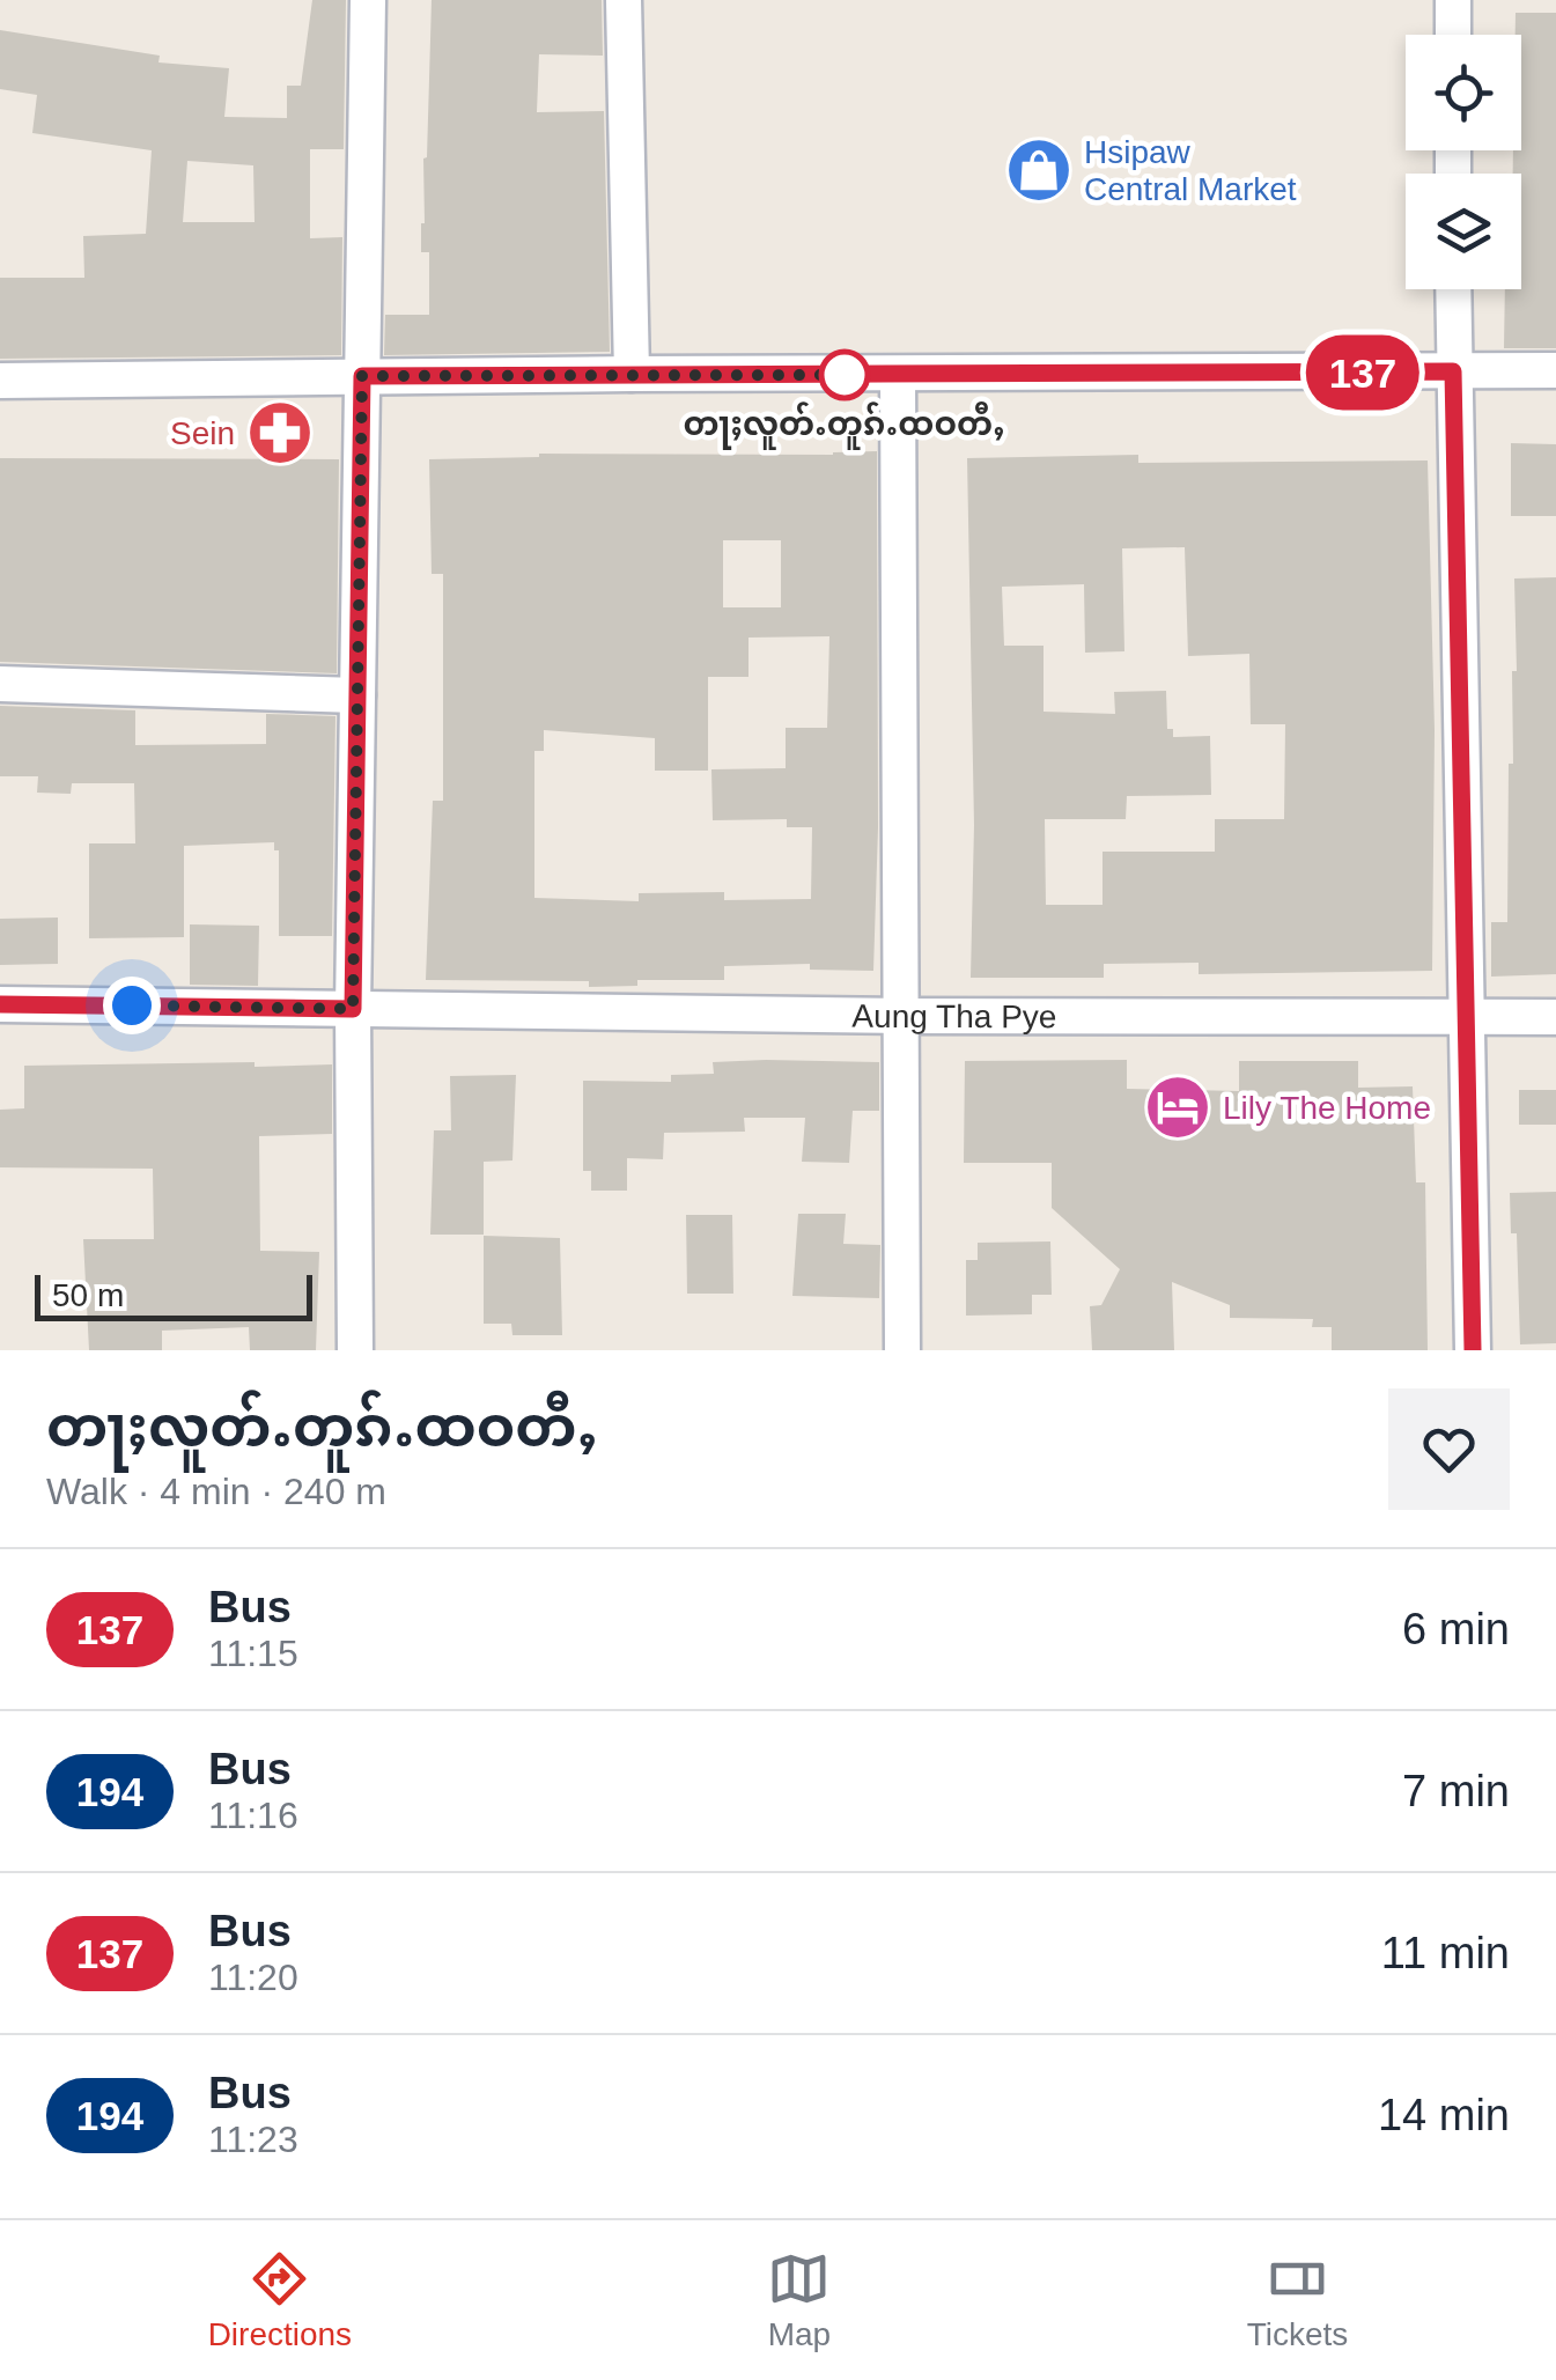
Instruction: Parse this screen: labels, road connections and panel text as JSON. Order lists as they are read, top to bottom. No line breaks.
{"streets":{"street":["Aung Tha Pye"]},"places":{"shop":["Hsipaw Central Market"],"other":["တႃႈလူတ်ႉတူၵ်ႉထဝတီႇ"],"pharmacy":["Sein"],"hotel":["Lily The Home"]},"lines":["bus line 137"],"scale_bar":"50 m","page":{"on_map":"137","scale":"50 m","heading":["တႃႈလူတ်ႉတူၵ်ႉထဝတီႇ","Walk · 4 min · 240 m"],"list":[{"mark":"137","name":"Bus","note":"11:15","value":"6 min"},{"mark":"194","name":"Bus","note":"11:16","value":"7 min"},{"mark":"137","name":"Bus","note":"11:20","value":"11 min"},{"mark":"194","name":"Bus","note":"11:23","value":"14 min"}],"tabs":["Directions","Map","Tickets"]}}
